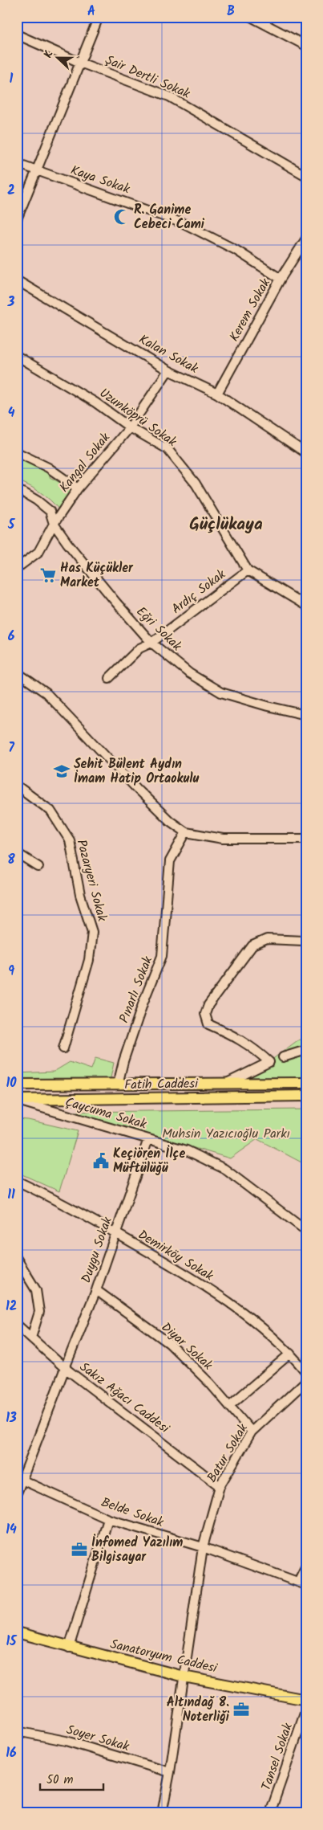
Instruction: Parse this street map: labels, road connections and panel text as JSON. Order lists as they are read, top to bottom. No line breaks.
{"streets":{"main road":["Fatih Caddesi","Sanatoryum Caddesi"],"street":["Şair Dertli Sokak","Kaya Sokak","Kerem Sokak","Kalan Sokak","Uzunköprü Sokak","Kangal Sokak","Ardıç Sokak","Eğri Sokak","Pazaryeri Sokak","Pınarlı Sokak","Çaycuma Sokak","Duygu Sokak","Demirköy Sokak","Diyar Sokak","Sakız Ağacı Caddesi","Batur Sokak","Belde Sokak","Soyer Sokak","Tansel Sokak"]},"crossings":[["Kaya Sokak","Kerem Sokak"],["Kerem Sokak","Kalan Sokak"],["Kalan Sokak","Kangal Sokak"],["Uzunköprü Sokak","Kangal Sokak"],["Uzunköprü Sokak","Ardıç Sokak"],["Kangal Sokak","Eğri Sokak"],["Ardıç Sokak","Eğri Sokak"],["Pınarlı Sokak","Fatih Caddesi"],["Fatih Caddesi","Çaycuma Sokak"],["Çaycuma Sokak","Duygu Sokak"],["Duygu Sokak","Demirköy Sokak"],["Duygu Sokak","Diyar Sokak"],["Duygu Sokak","Sakız Ağacı Caddesi"],["Duygu Sokak","Belde Sokak"],["Diyar Sokak","Batur Sokak"],["Sakız Ağacı Caddesi","Batur Sokak"],["Batur Sokak","Belde Sokak"],["Batur Sokak","Sanatoryum Caddesi"],["Batur Sokak","Soyer Sokak"]],"districts":["Güçlükaya"],"parks":["Muhsin Yazıcıoğlu Parkı"],"places":{"mosque":["R. Ganime Cebeci Cami"],"supermarket":["Has Küçükler Market"],"school or university":["Şehit Bülent Aydın İmam Hatip Ortaokulu"],"public building":["Keçiören İlçe Müftülüğü"],"office":["İnfomed Yazılım Bilgisayar","Altındağ 8. Noterliği"]},"scale_bar":"50 m","north":"left","grid":{"columns":["A","B"],"rows":["1","2","3","4","5","6","7","8","9","10","11","12","13","14","15","16"]}}
